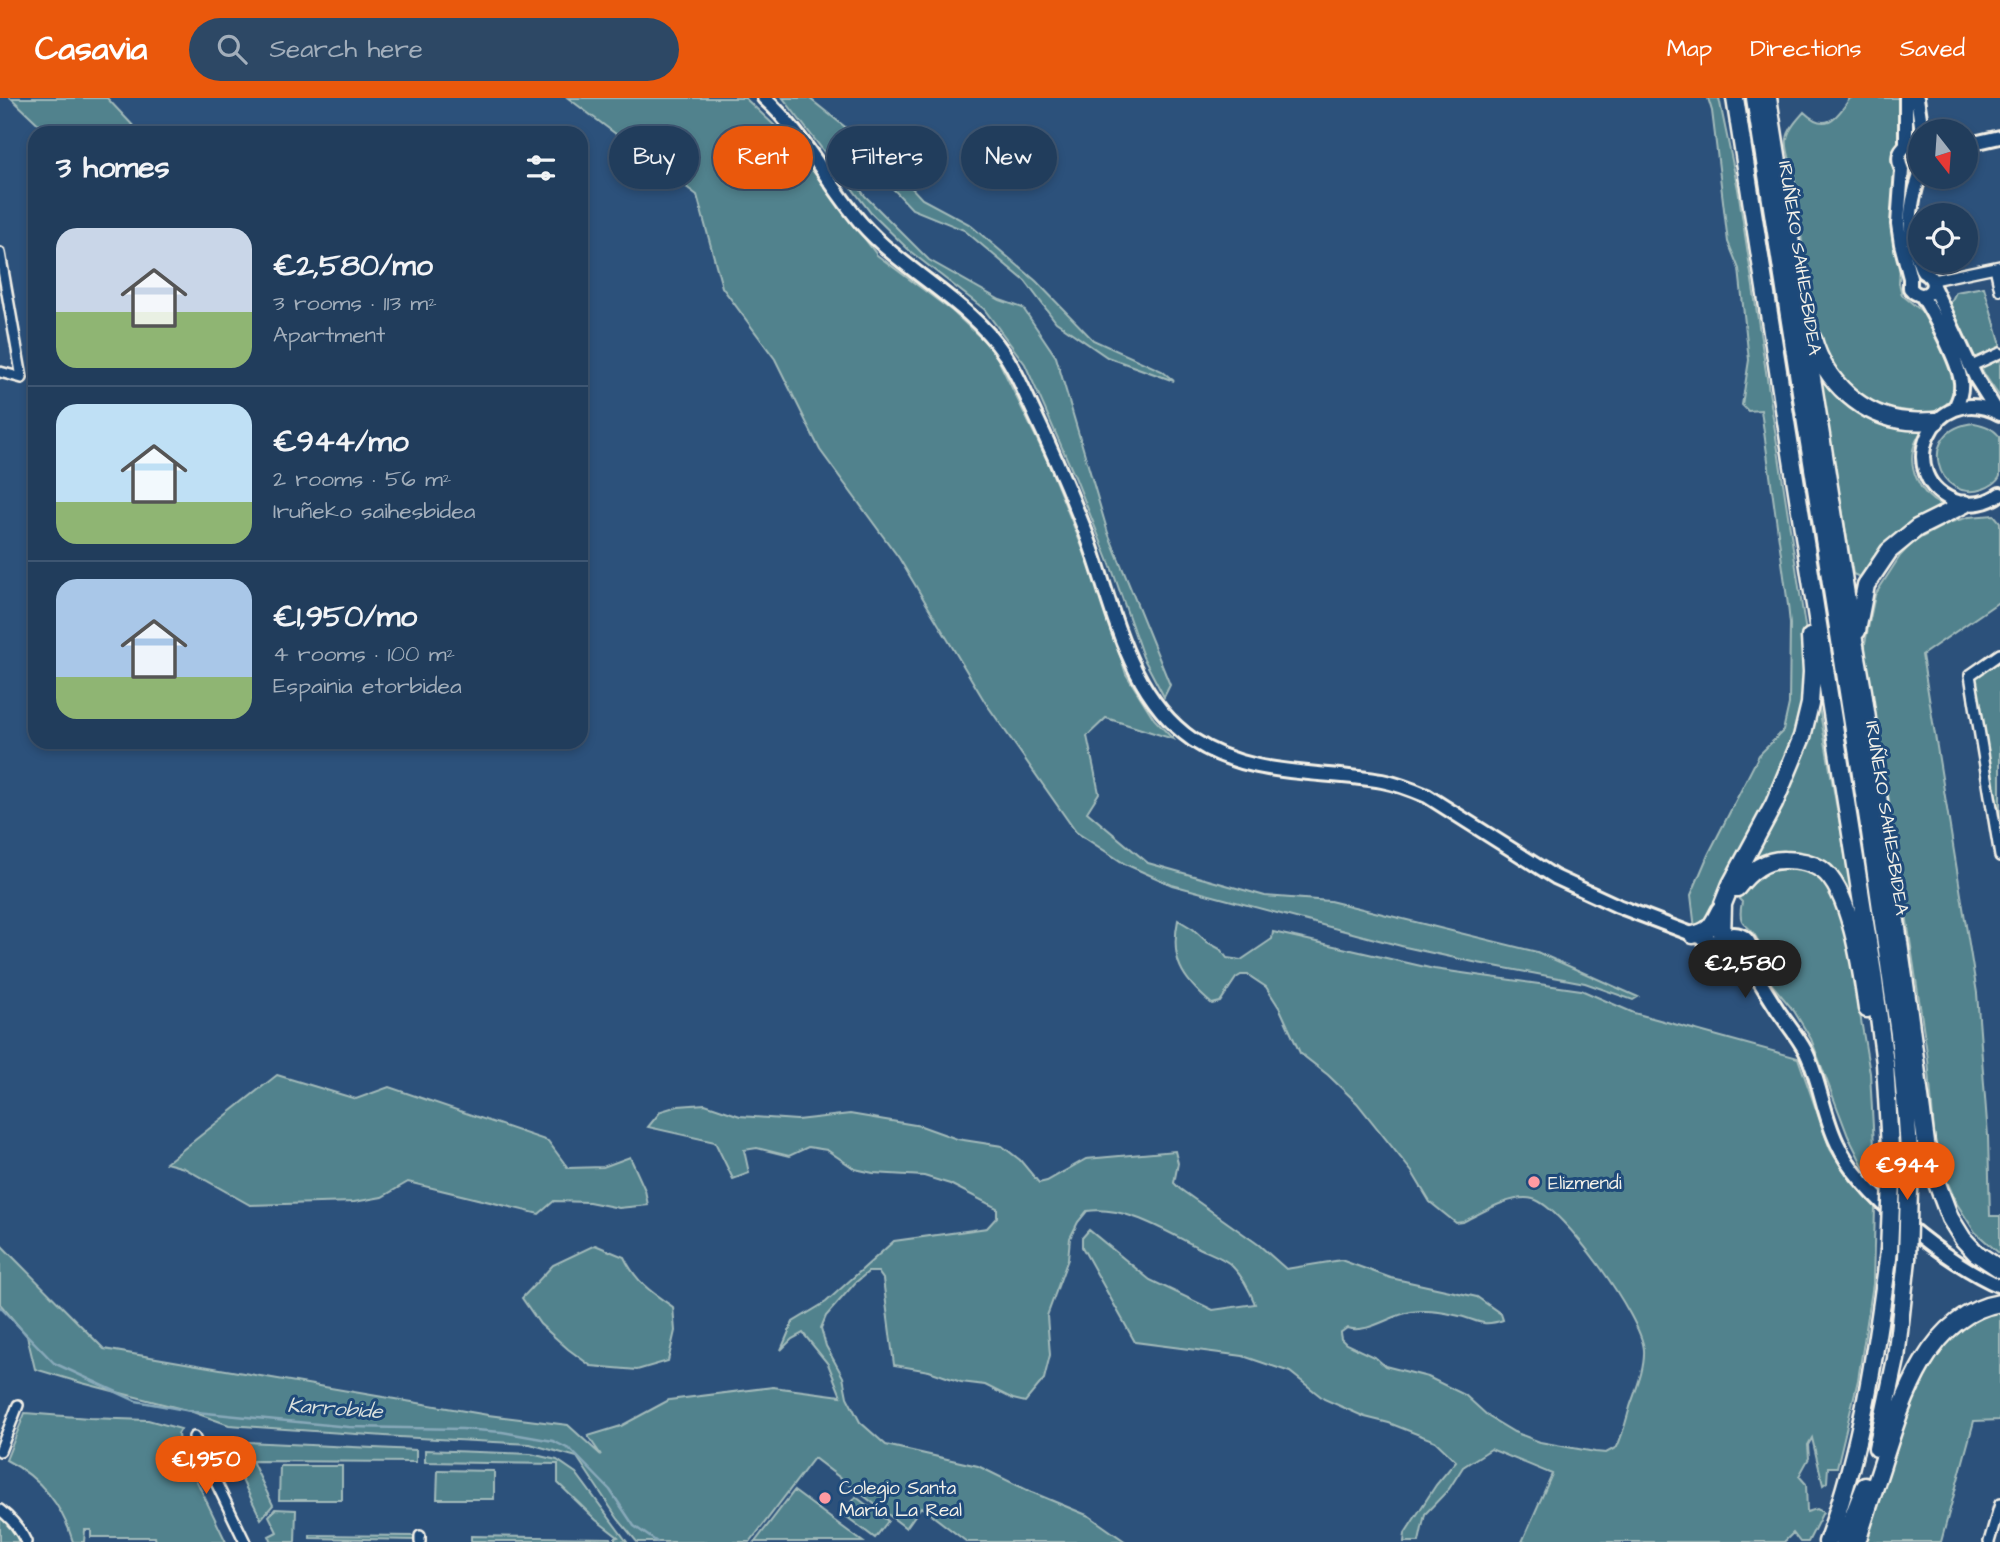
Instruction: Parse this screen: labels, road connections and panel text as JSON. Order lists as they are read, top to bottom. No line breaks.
{"streets":{"highway":["IRUÑEKO SAIHESBIDEA"]},"water":["Karrobide"],"places":["Elizmendi","Colegio Santa María La Real"],"north":"bottom","page":{"header":"Casavia","search":"Search here","nav":["Map","Directions","Saved"],"chip":["Buy","Rent","Filters","New"],"heading":"3 homes","list":[{"name":"€2,580/mo","note":"3 rooms · 113 m² · Apartment"},{"name":"€944/mo","note":"2 rooms · 56 m² · Iruñeko saihesbidea"},{"name":"€1,950/mo","note":"4 rooms · 100 m² · Espainia etorbidea"}],"price":["€2,580","€944","€1,950"]}}
